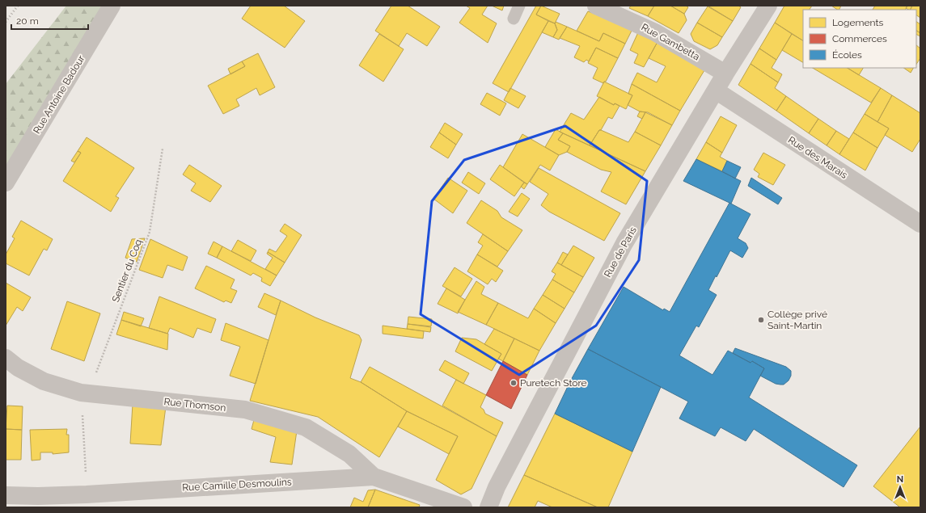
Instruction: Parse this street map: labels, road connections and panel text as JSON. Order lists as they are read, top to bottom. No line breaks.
{"streets":{"street":["Rue Gambetta","Rue Antoine Badour","Rue des Marais","Rue de Paris","Rue Thomson","Rue Camille Desmoulins"],"path":["Sentier du Coq"]},"crossings":[["Rue Gambetta","Rue de Paris"],["Rue des Marais","Rue de Paris"],["Sentier du Coq","Rue Thomson"],["Rue Thomson","Rue Camille Desmoulins"]],"places":["Collège privé Saint-Martin","Puretech Store"],"legend":["Logements","Commerces","Écoles"],"scale_bar":"20 m","north":"top"}
